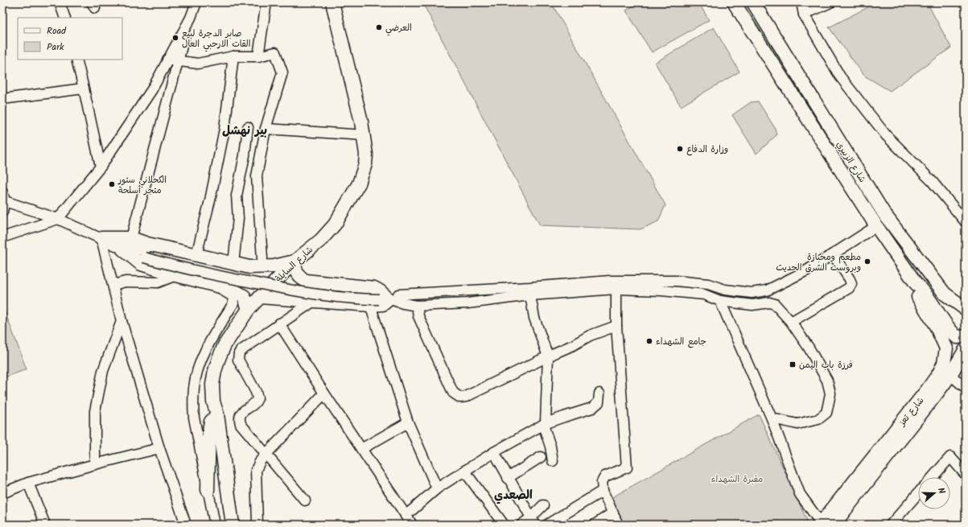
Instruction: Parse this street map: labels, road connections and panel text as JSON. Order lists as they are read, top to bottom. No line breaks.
{"streets":{"main road":["شارع الزبيري","شارع السايلة","شارع تعز"]},"crossings":[["شارع الزبيري","شارع تعز"]],"districts":["بير نهشل","الصعدي"],"parks":["مقبرة الشهداء"],"places":{"other":["العرضي","صابر الدجرة لبيع القات الارحبي العال","وزارة الدفاع","الكحلاني ستور متجر أسلحة","مطعم ومخبازة وبروست الشرق الحديث","جامع الشهداء"],"transit":["فرزة باب اليمن"]},"legend":["Road","Park"],"north":"right"}
